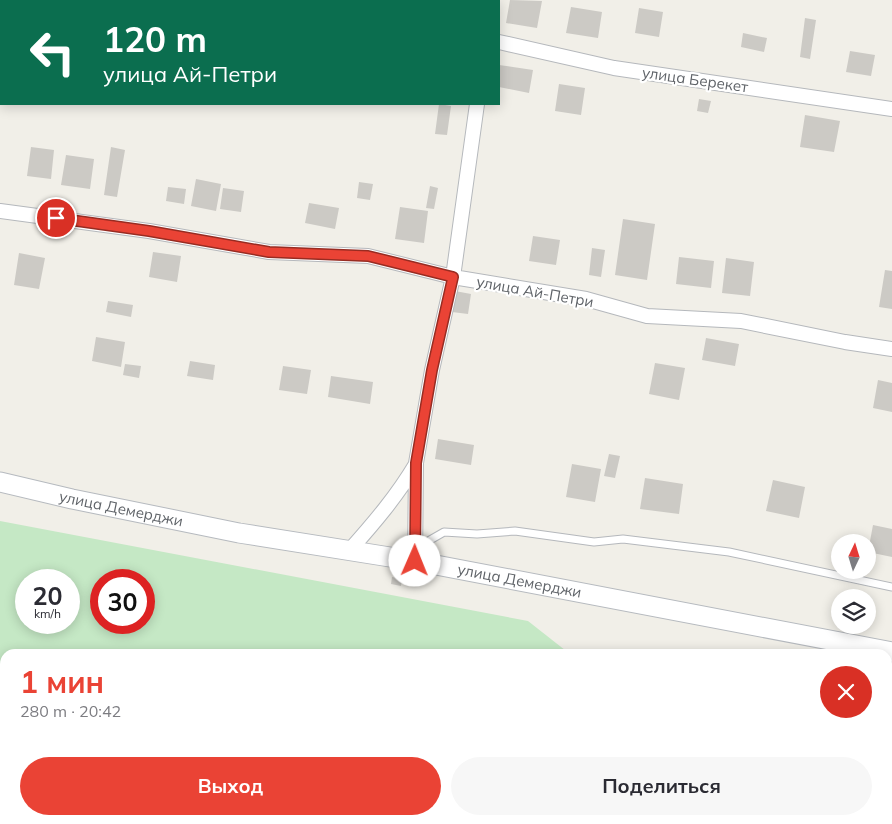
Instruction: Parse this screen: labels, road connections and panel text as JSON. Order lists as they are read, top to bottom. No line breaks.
{"streets":{"main road":["улица Демерджи"],"street":["улица Берекет","улица Ай-Петри"]},"north":"top","page":{"turn":["120 m","улица Ай-Петри"],"speed":"20 km/h","limit":"30","heading":["1 мин","280 m · 20:42"],"buttons":["Выход","Поделиться"]}}
